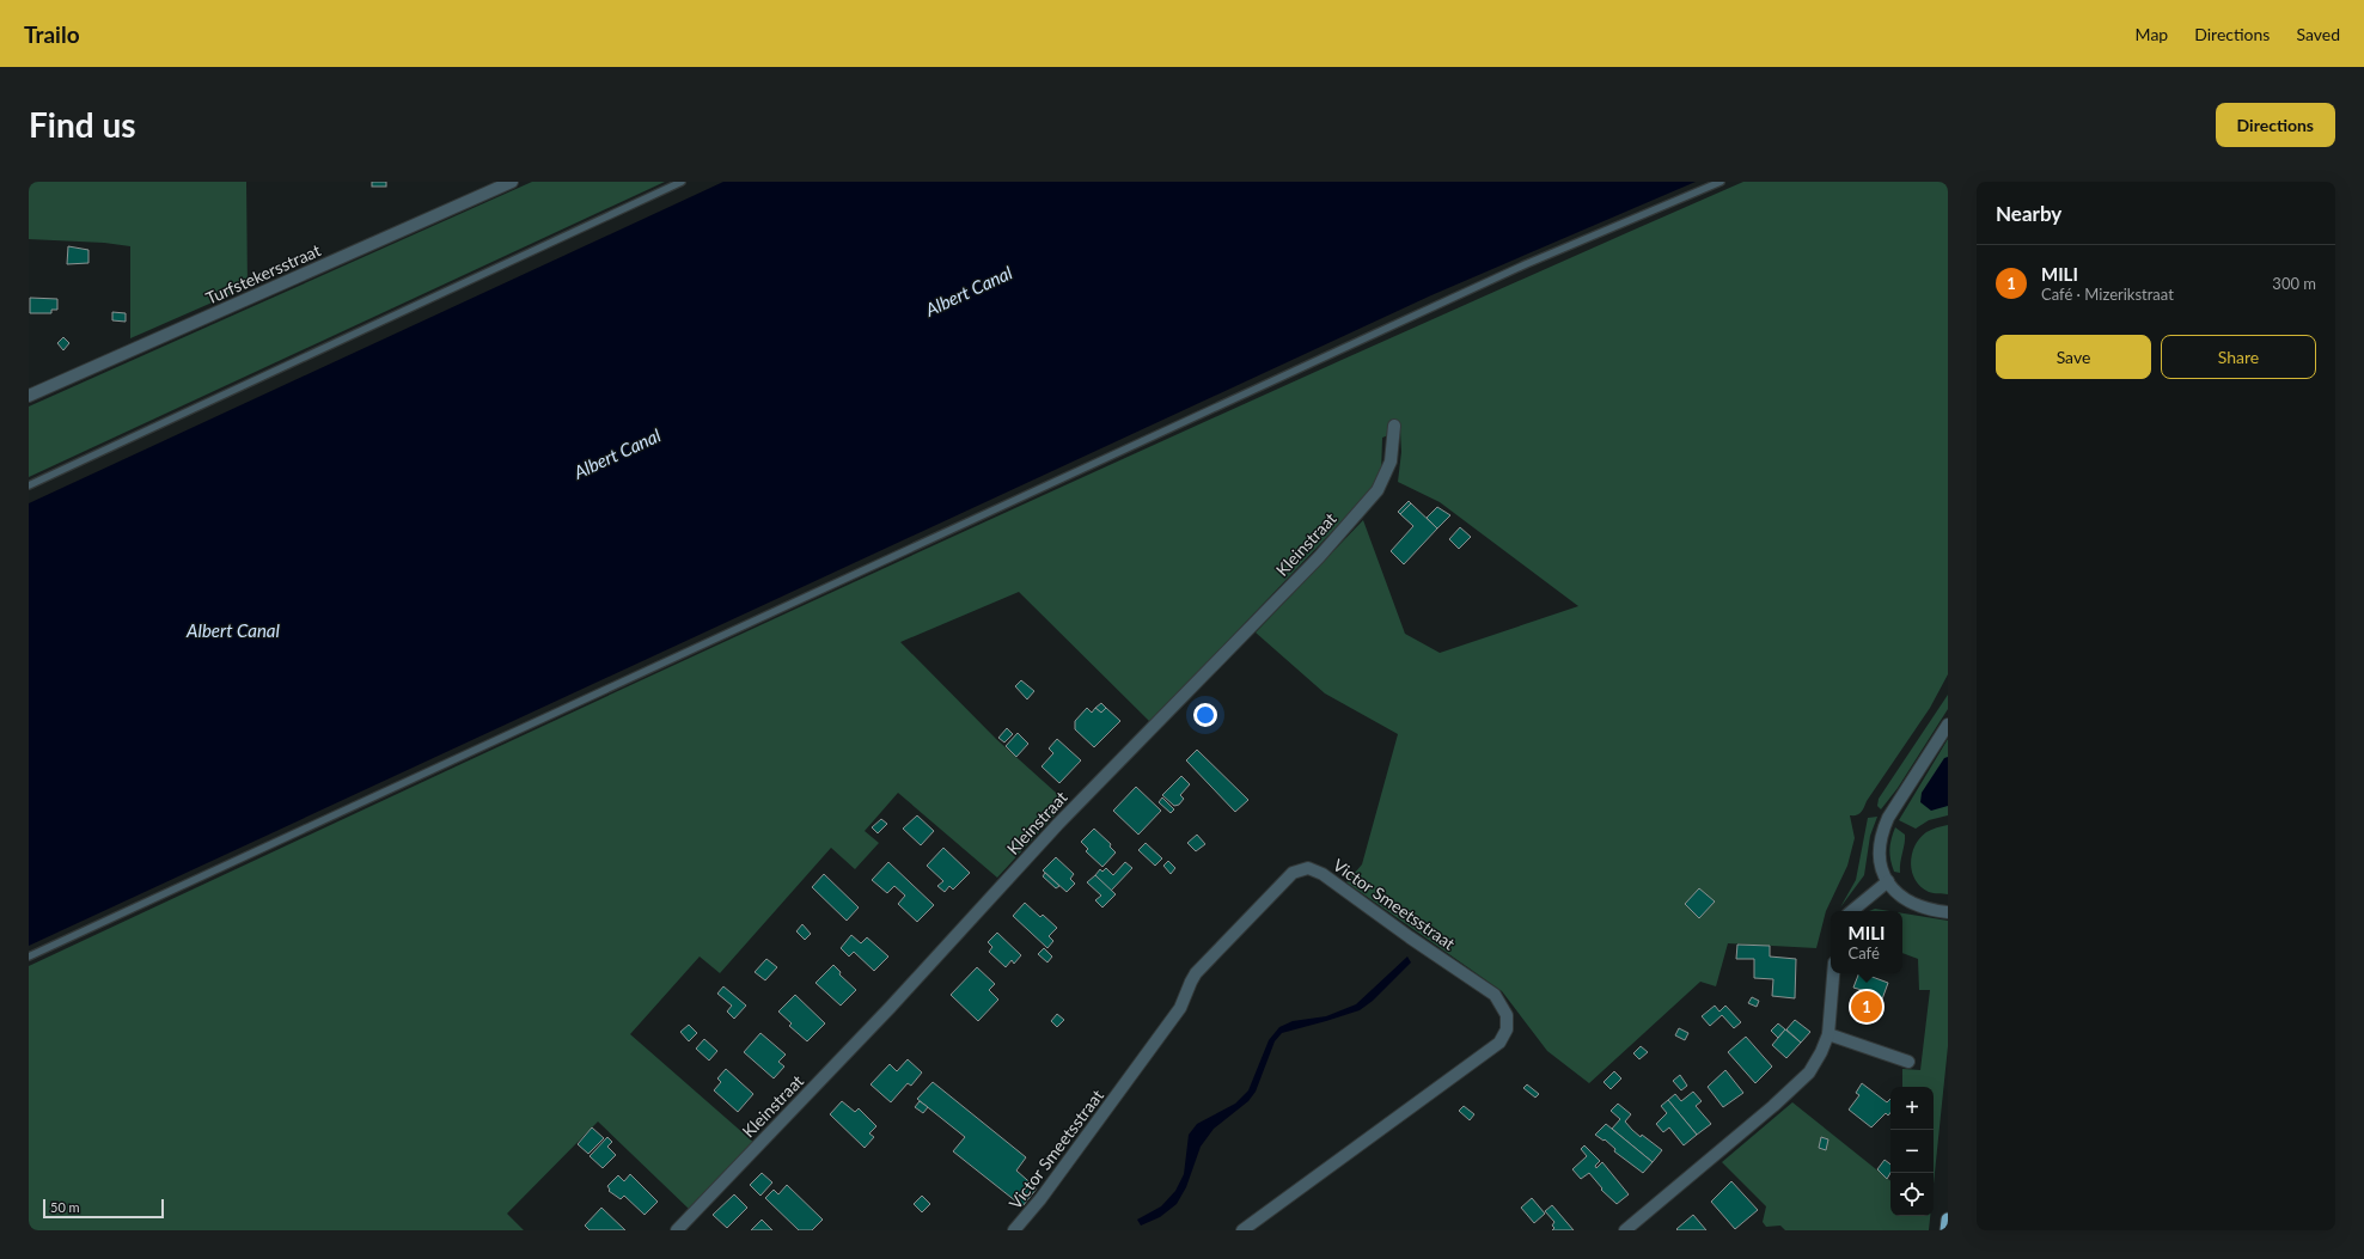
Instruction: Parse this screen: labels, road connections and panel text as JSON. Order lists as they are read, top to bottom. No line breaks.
{"streets":{"street":["Turfstekersstraat","Kleinstraat","Victor Smeetsstraat"]},"water":["Albert Canal"],"scale_bar":"50 m","page":{"header":"Trailo","nav":["Map","Directions","Saved"],"buttons":["Directions",["Save","Share"]],"title":"Find us","heading":"Nearby","list":[{"mark":"1","name":"MILI","note":"Café · Mizerikstraat","value":"300 m"}],"popup":["MILI","Café"],"pins":"1","map_buttons":["+","−"],"scale":"50 m"}}
